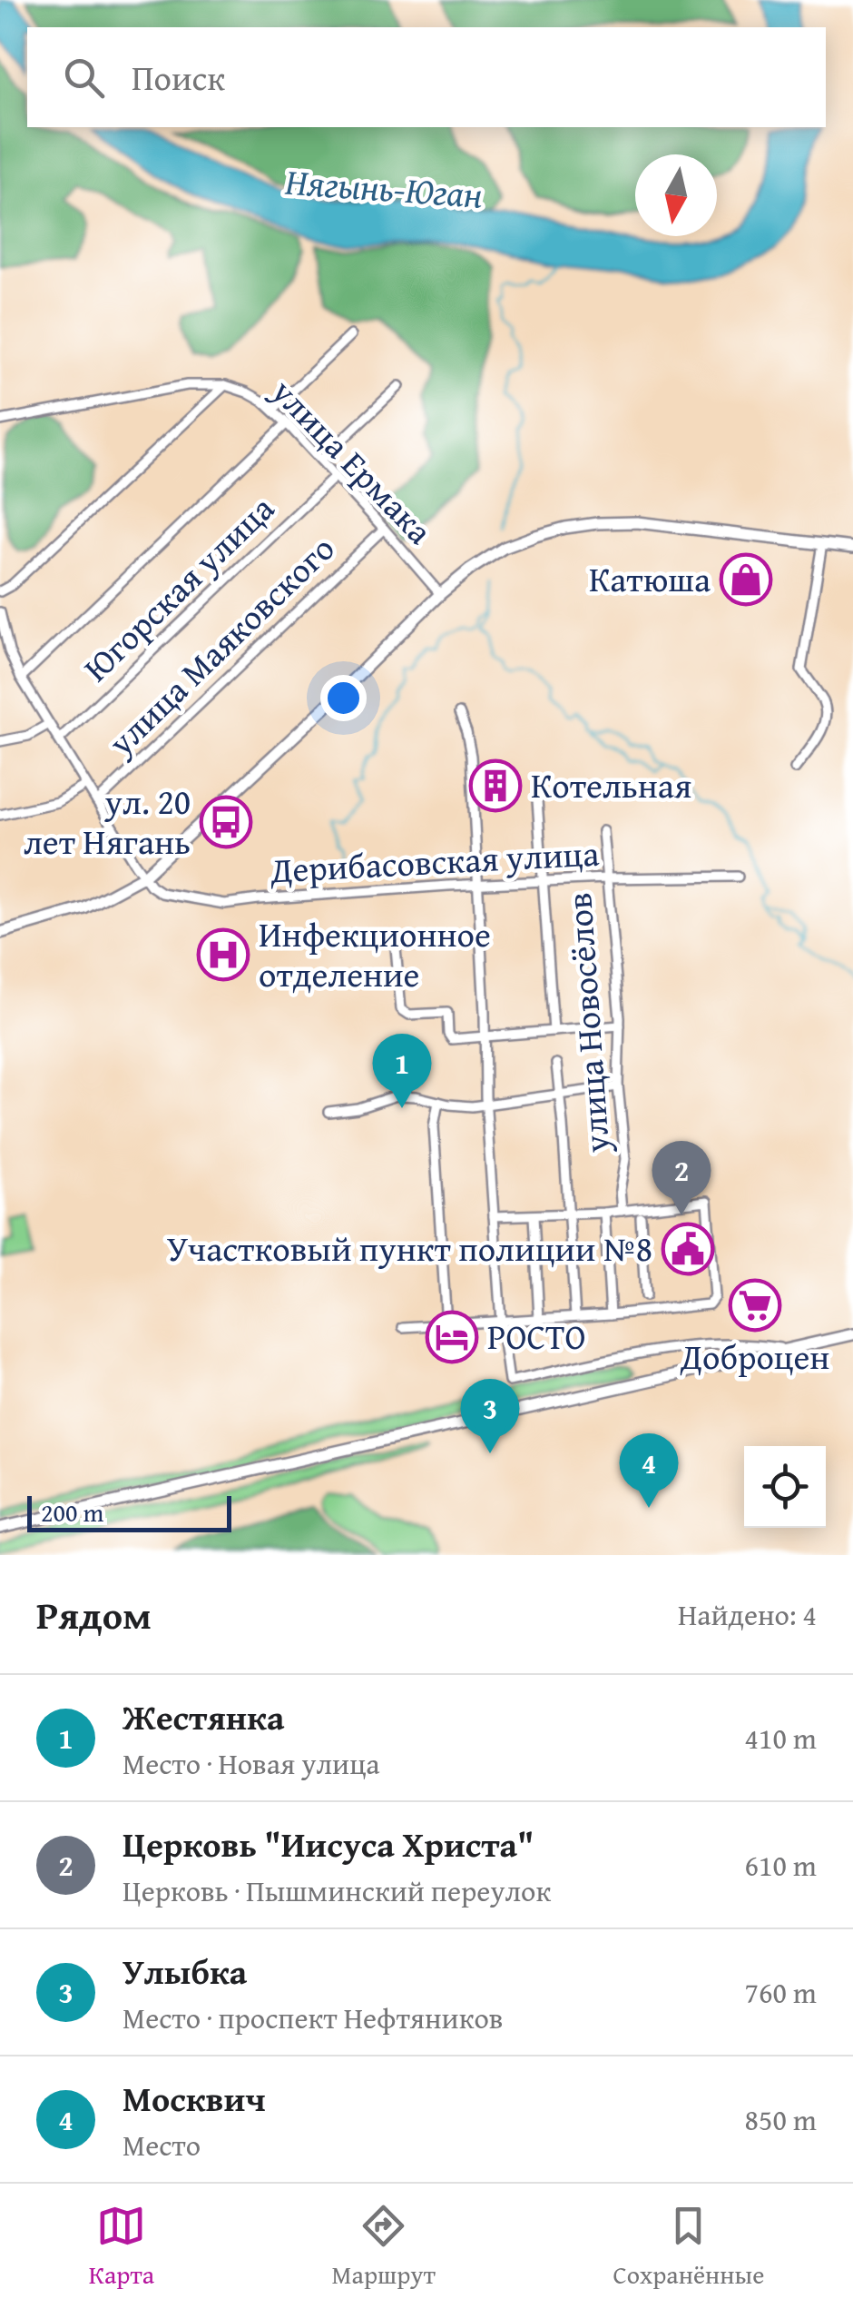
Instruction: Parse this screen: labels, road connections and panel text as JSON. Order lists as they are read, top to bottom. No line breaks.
{"streets":{"street":["улица Ермака","Югорская улица","улица Маяковского","Дерибасовская улица","улица Новосёлов"]},"crossings":[["улица Ермака","Югорская улица"],["улица Ермака","улица Маяковского"],["Дерибасовская улица","улица Новосёлов"]],"water":["Нягынь-Юган"],"places":{"shop":["Катюша"],"building":["Котельная"],"bus stop":["ул. 20 лет Нягань"],"hospital":["Инфекционное отделение"],"public building":["Участковый пункт полиции №8"],"supermarket":["Доброцен"],"hotel":["РОСТО"]},"scale_bar":"200 m","north":"bottom","page":{"search":"Поиск","pins":["1","2","3","4"],"scale":"200 m","heading":["Рядом","Найдено: 4"],"list":[{"mark":"1","name":"Жестянка","note":"Место · Новая улица","value":"410 m"},{"mark":"2","name":"Церковь \"Иисуса Христа\"","note":"Церковь · Пышминский переулок","value":"610 m"},{"mark":"3","name":"Улыбка","note":"Место · проспект Нефтяников","value":"760 m"},{"mark":"4","name":"Москвич","note":"Место","value":"850 m"}],"nav":["Карта","Маршрут","Сохранённые"]}}
